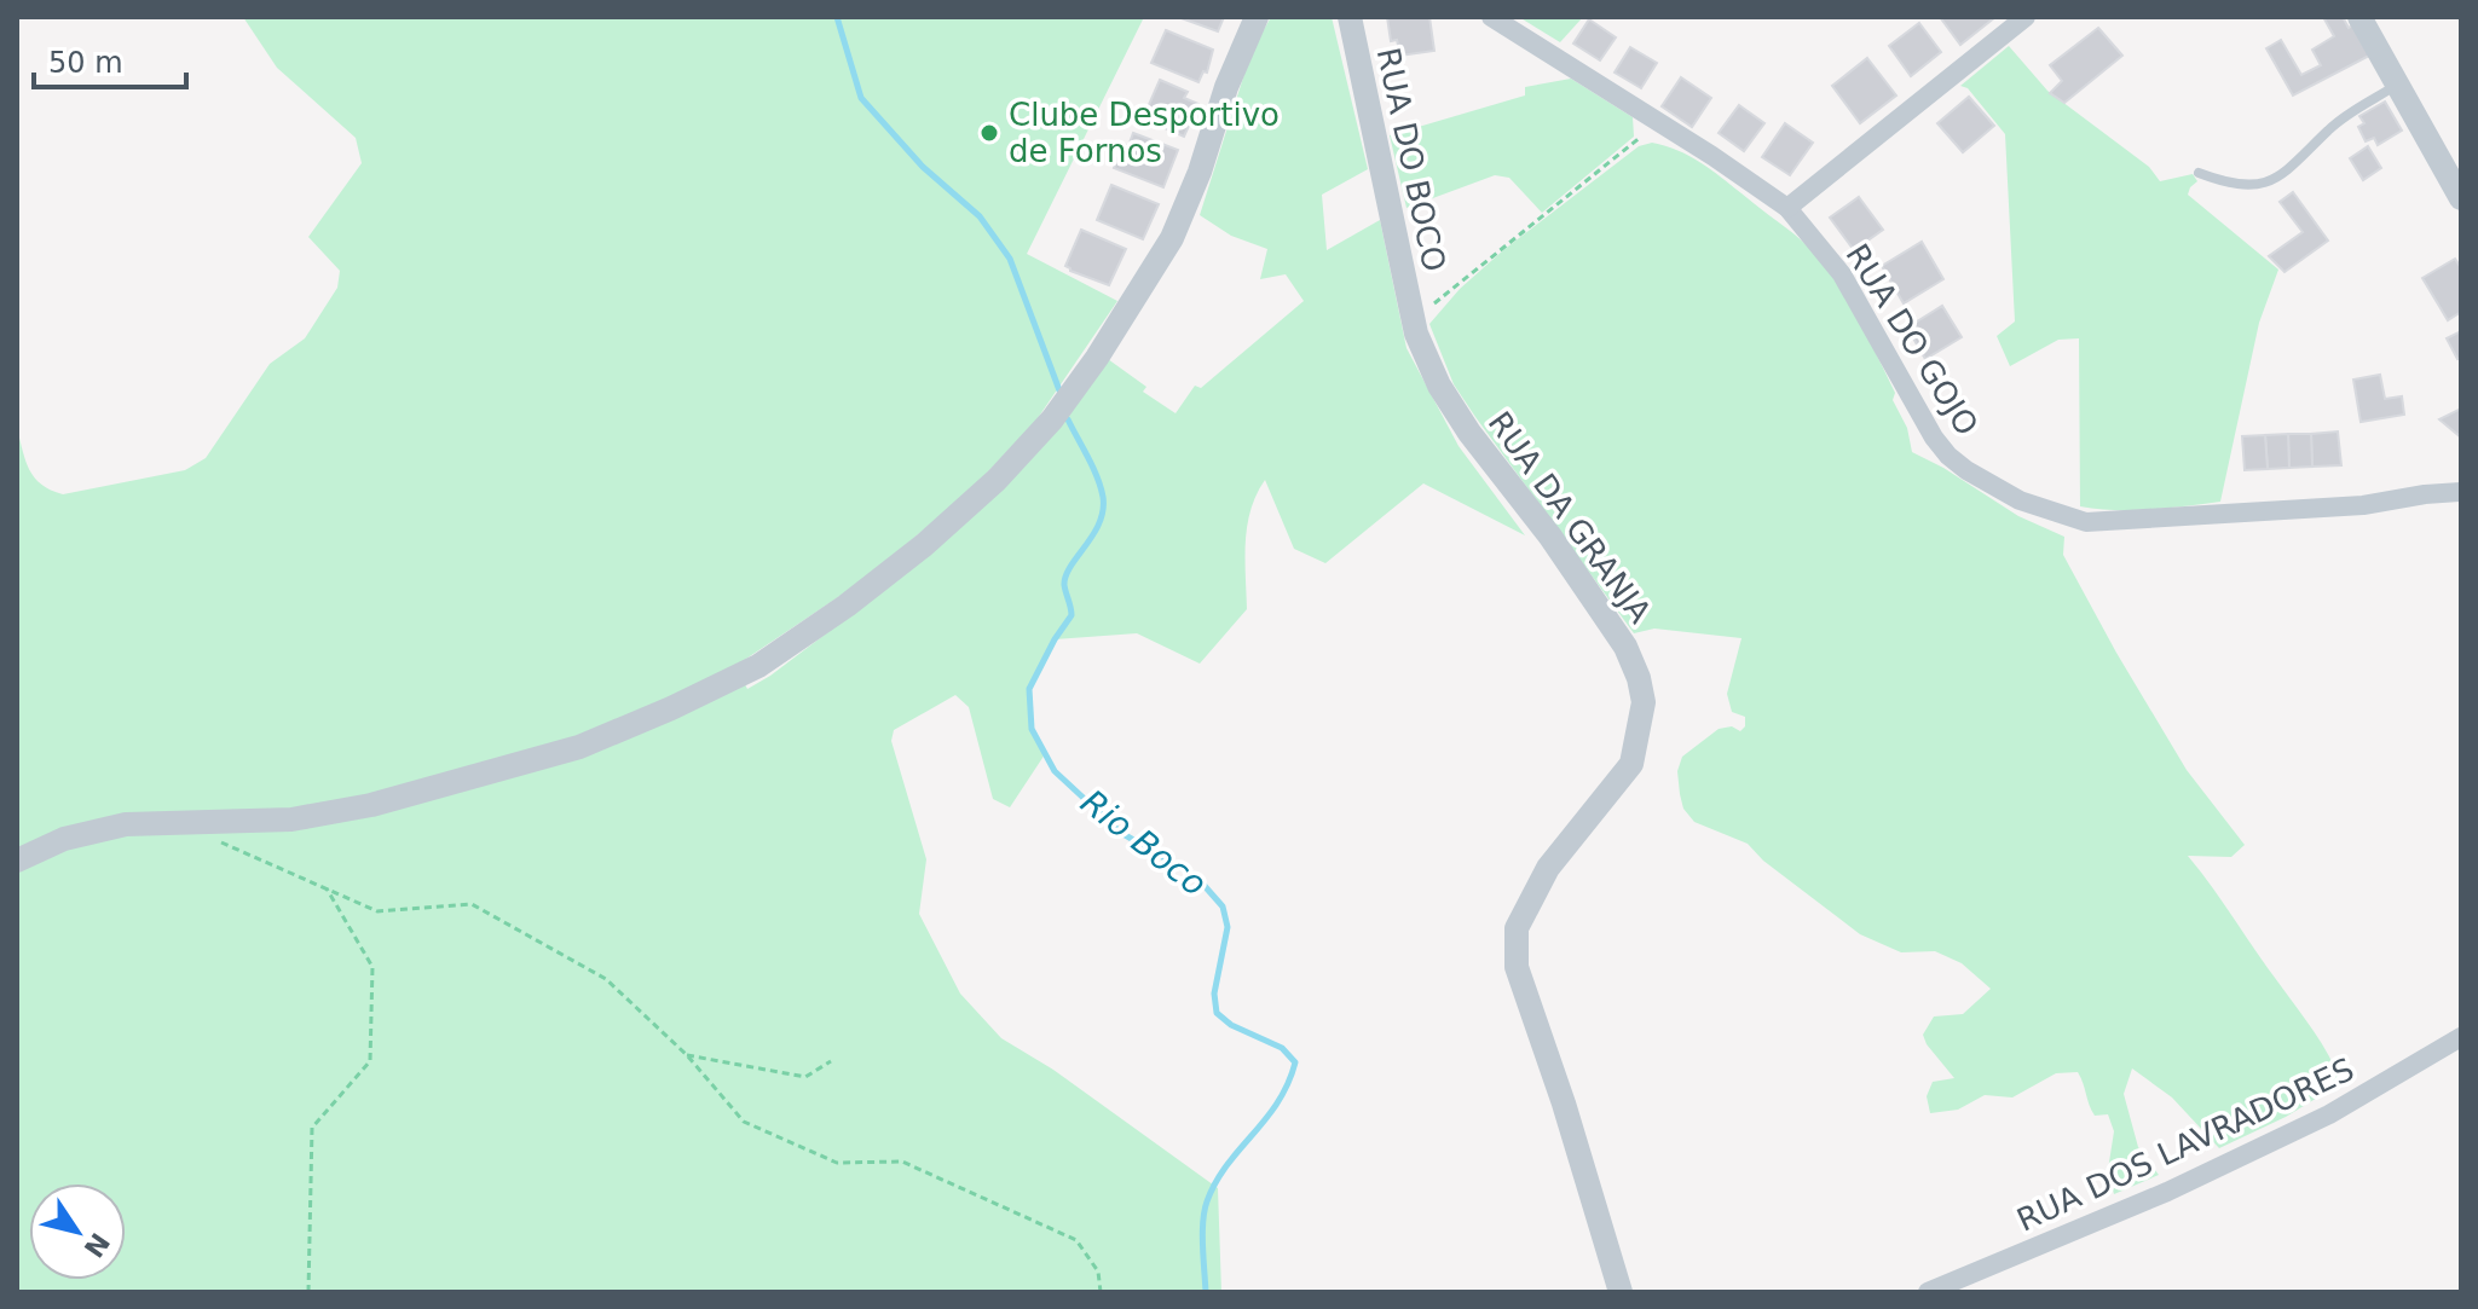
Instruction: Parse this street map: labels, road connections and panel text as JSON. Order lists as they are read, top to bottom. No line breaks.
{"streets":{"street":["RUA DO BOCO","RUA DO GOJO","RUA DA GRANJA","RUA DOS LAVRADORES"]},"crossings":[["RUA DO BOCO","RUA DA GRANJA"]],"water":["Rio Boco"],"places":["Clube Desportivo de Fornos"],"scale_bar":"50 m","north":"bottom right"}
